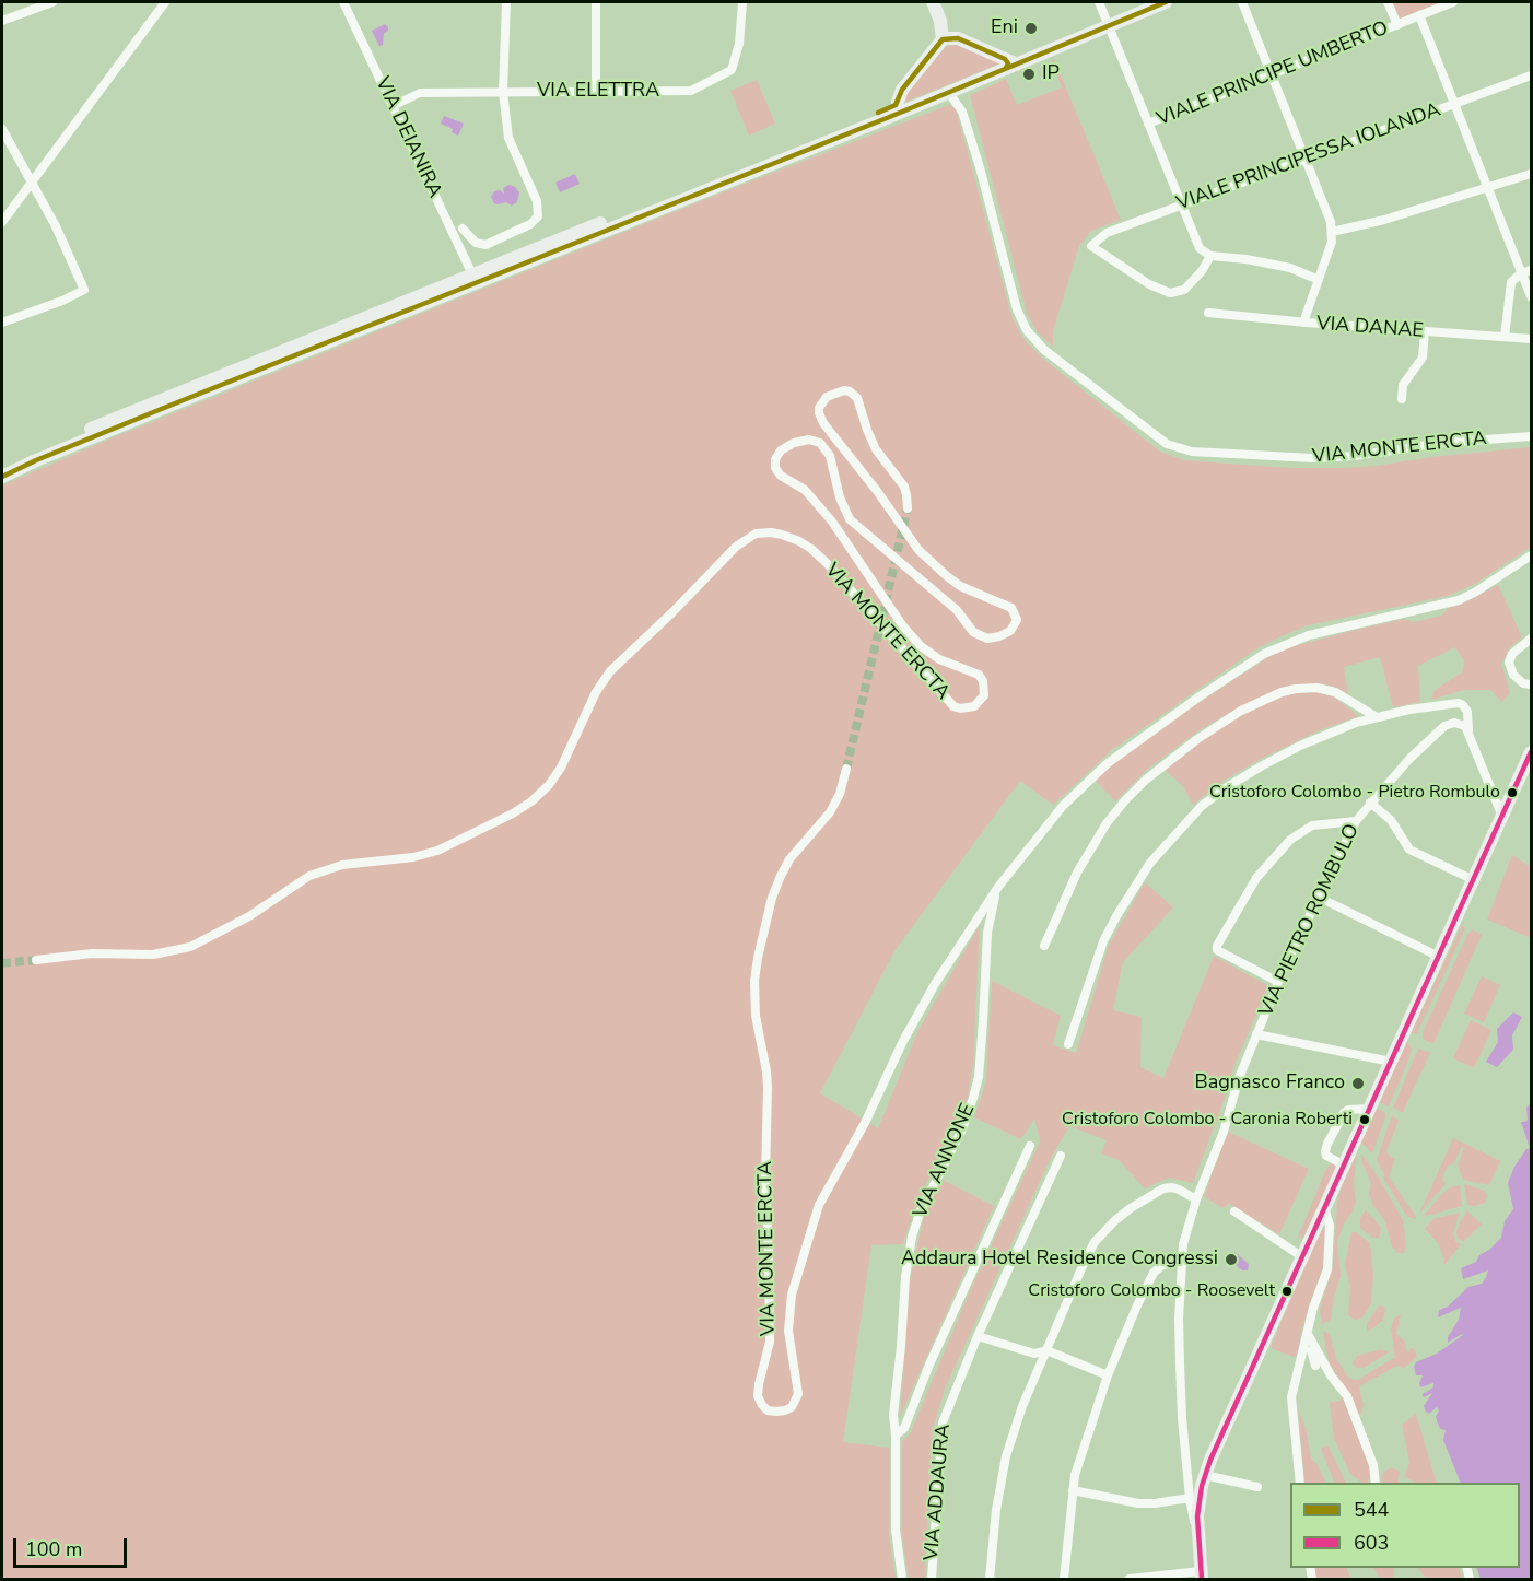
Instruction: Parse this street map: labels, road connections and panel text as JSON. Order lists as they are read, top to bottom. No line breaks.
{"streets":{"street":["VIALE PRINCIPE UMBERTO","VIA ELETTRA","VIA DEIANIRA","VIALE PRINCIPESSA IOLANDA","VIA DANAE","VIA MONTE ERCTA","VIA PIETRO ROMBULO","VIA ANNONE","VIA ADDAURA"]},"crossings":[["VIA ELETTRA","VIA DEIANIRA"],["VIA MONTE ERCTA","VIA ANNONE"]],"places":["Eni","IP","Cristoforo Colombo - Pietro Rombulo","Bagnasco Franco","Cristoforo Colombo - Caronia Roberti","Addaura Hotel Residence Congressi","Cristoforo Colombo - Roosevelt"],"lines":["transit line 544","transit line 603"],"legend":["544","603"],"scale_bar":"100 m"}
